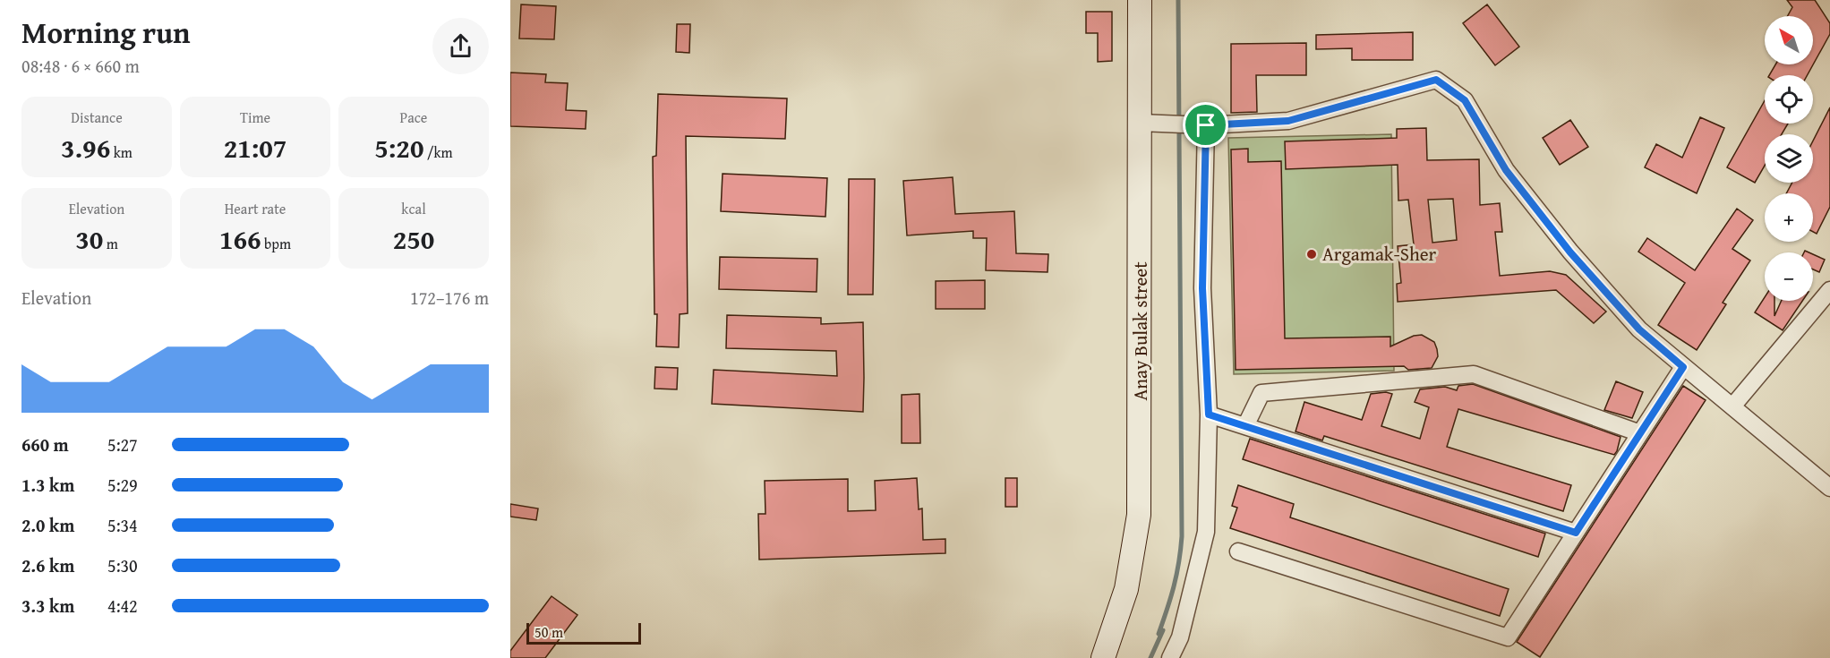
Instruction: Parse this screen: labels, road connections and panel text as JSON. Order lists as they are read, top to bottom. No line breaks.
{"streets":{"main road":["Anay Bulak street"]},"places":["Argamak-Sher"],"scale_bar":"50 m","north":"top left","page":{"heading":["Morning run","08:48 · 6 × 660 m"],"map_buttons":["+","−"],"stats":[["Distance","3.96 km"],["Time","21:07"],["Pace","5:20 /km"],["Elevation","30 m"],["Heart rate","166 bpm"],["kcal","250"]],"chart":["Elevation","172–176 m"],"list":[{"name":"660 m","note":"5:27"},{"name":"1.3 km","note":"5:29"},{"name":"2.0 km","note":"5:34"},{"name":"2.6 km","note":"5:30"},{"name":"3.3 km","note":"4:42"}],"scale":"50 m"}}
